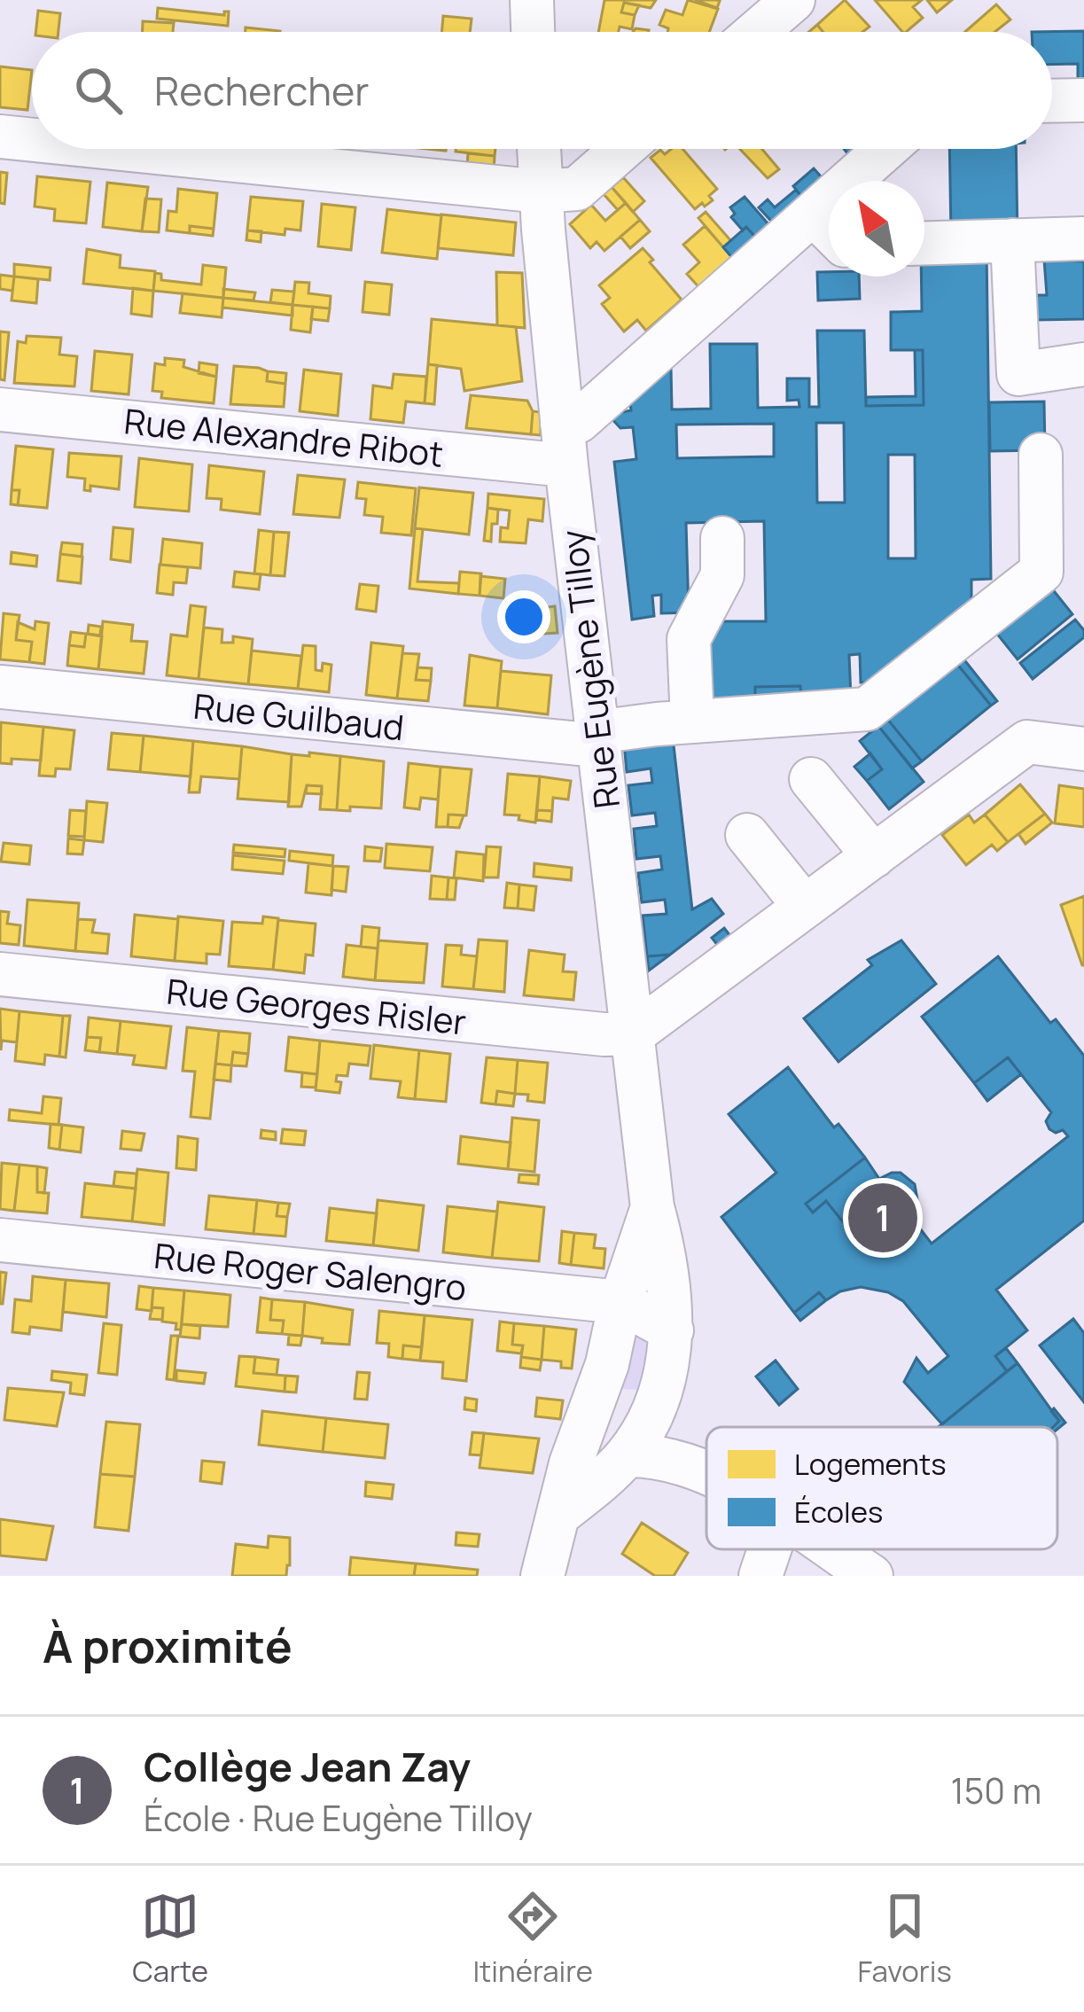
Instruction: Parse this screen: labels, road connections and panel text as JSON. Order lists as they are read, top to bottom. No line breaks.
{"streets":{"street":["Rue Alexandre Ribot","Rue Eugène Tilloy","Rue Guilbaud","Rue Georges Risler","Rue Roger Salengro"]},"crossings":[["Rue Alexandre Ribot","Rue Eugène Tilloy"],["Rue Eugène Tilloy","Rue Guilbaud"],["Rue Eugène Tilloy","Rue Georges Risler"],["Rue Eugène Tilloy","Rue Roger Salengro"]],"legend":["Logements","Écoles"],"north":"top left","page":{"search":"Rechercher","pins":"1","heading":"À proximité","list":[{"mark":"1","name":"Collège Jean Zay","note":"École · Rue Eugène Tilloy","value":"150 m"}],"nav":["Carte","Itinéraire","Favoris"]}}
